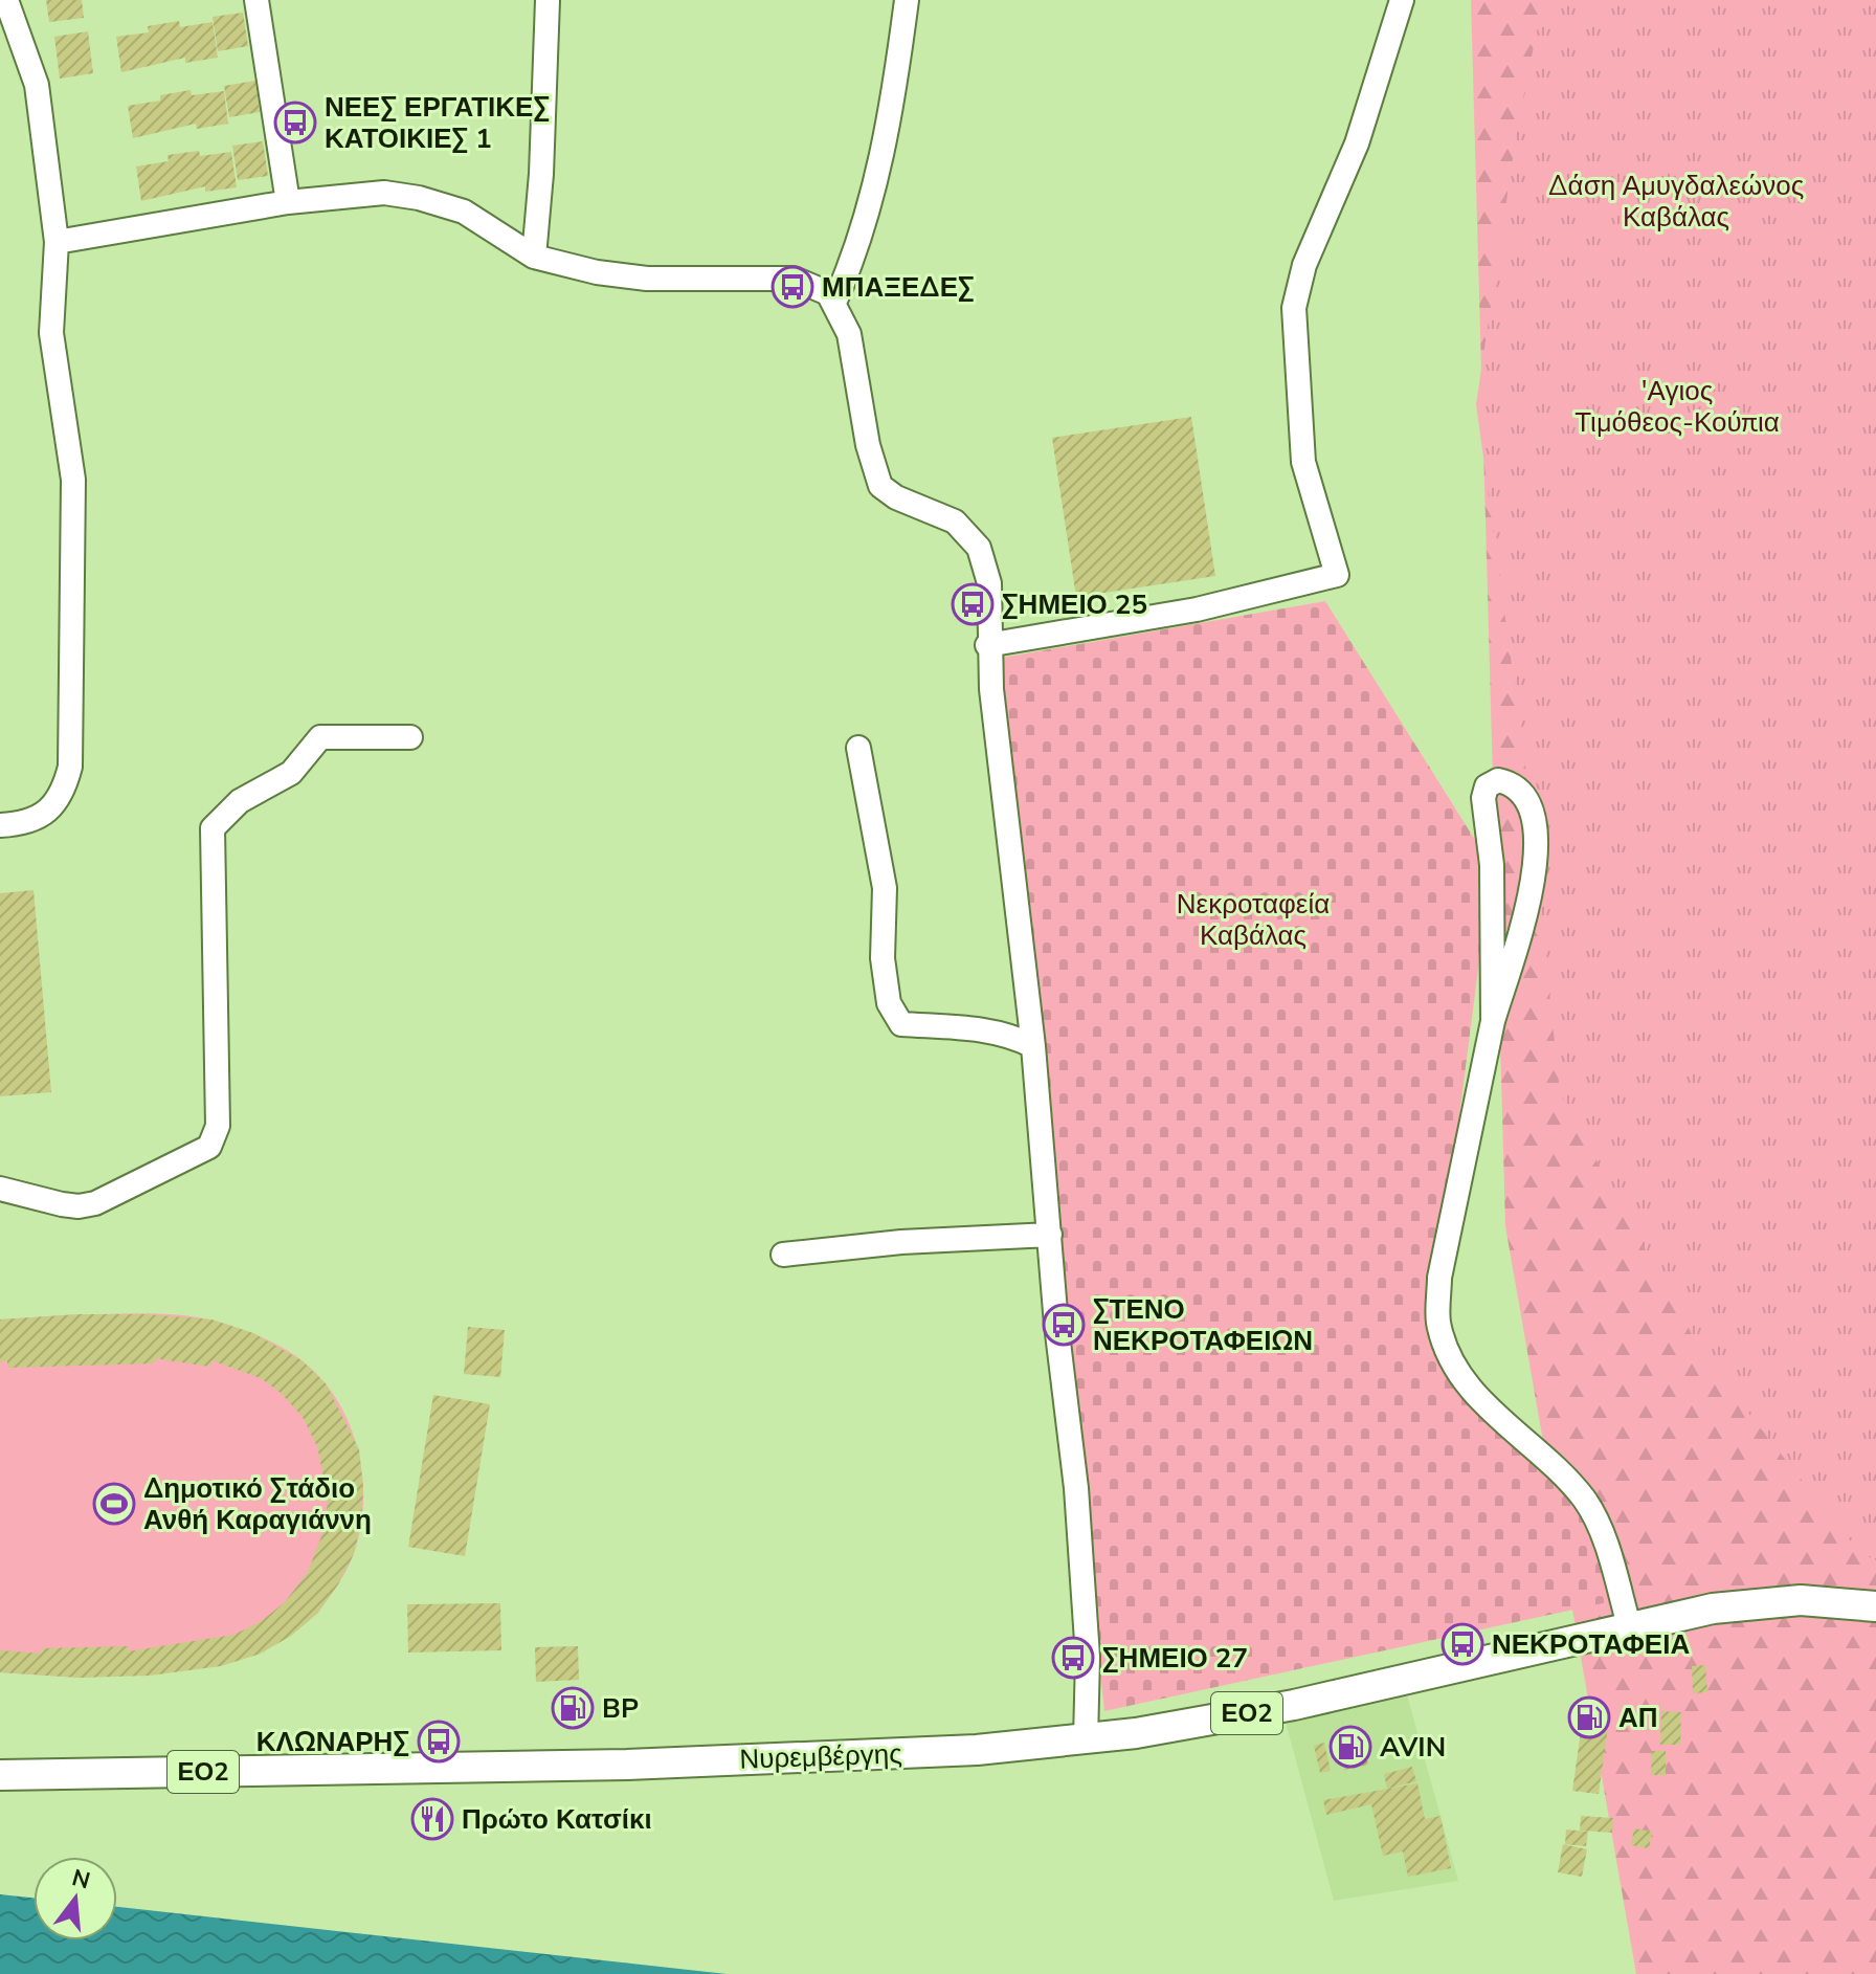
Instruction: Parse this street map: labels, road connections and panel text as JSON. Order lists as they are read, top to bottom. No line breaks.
{"streets":{"main road":["ΕΟ2","Νυρεμβέργης"]},"crossings":[["ΕΟ2","Νυρεμβέργης"]],"parks":["Δάση Αμυγδαλεώνος Καβάλας","'Αγιος Τιμόθεος-Κούπια","Νεκροταφεία Καβάλας"],"places":{"bus stop":["ΝΕΕΣ ΕΡΓΑΤΙΚΕΣ ΚΑΤΟΙΚΙΕΣ 1","ΜΠΑΞΕΔΕΣ","ΣΗΜΕΙΟ 25","ΣΤΕΝΟ ΝΕΚΡΟΤΑΦΕΙΩΝ","ΝΕΚΡΟΤΑΦΕΙΑ","ΣΗΜΕΙΟ 27","ΚΛΩΝΑΡΗΣ"],"sports":["Δημοτικό Στάδιο Ανθή Καραγιάννη"],"fuel station":["BP","ΑΠ","AVIN"],"restaurant":["Πρώτο Κατσίκι"]},"north":"top"}
